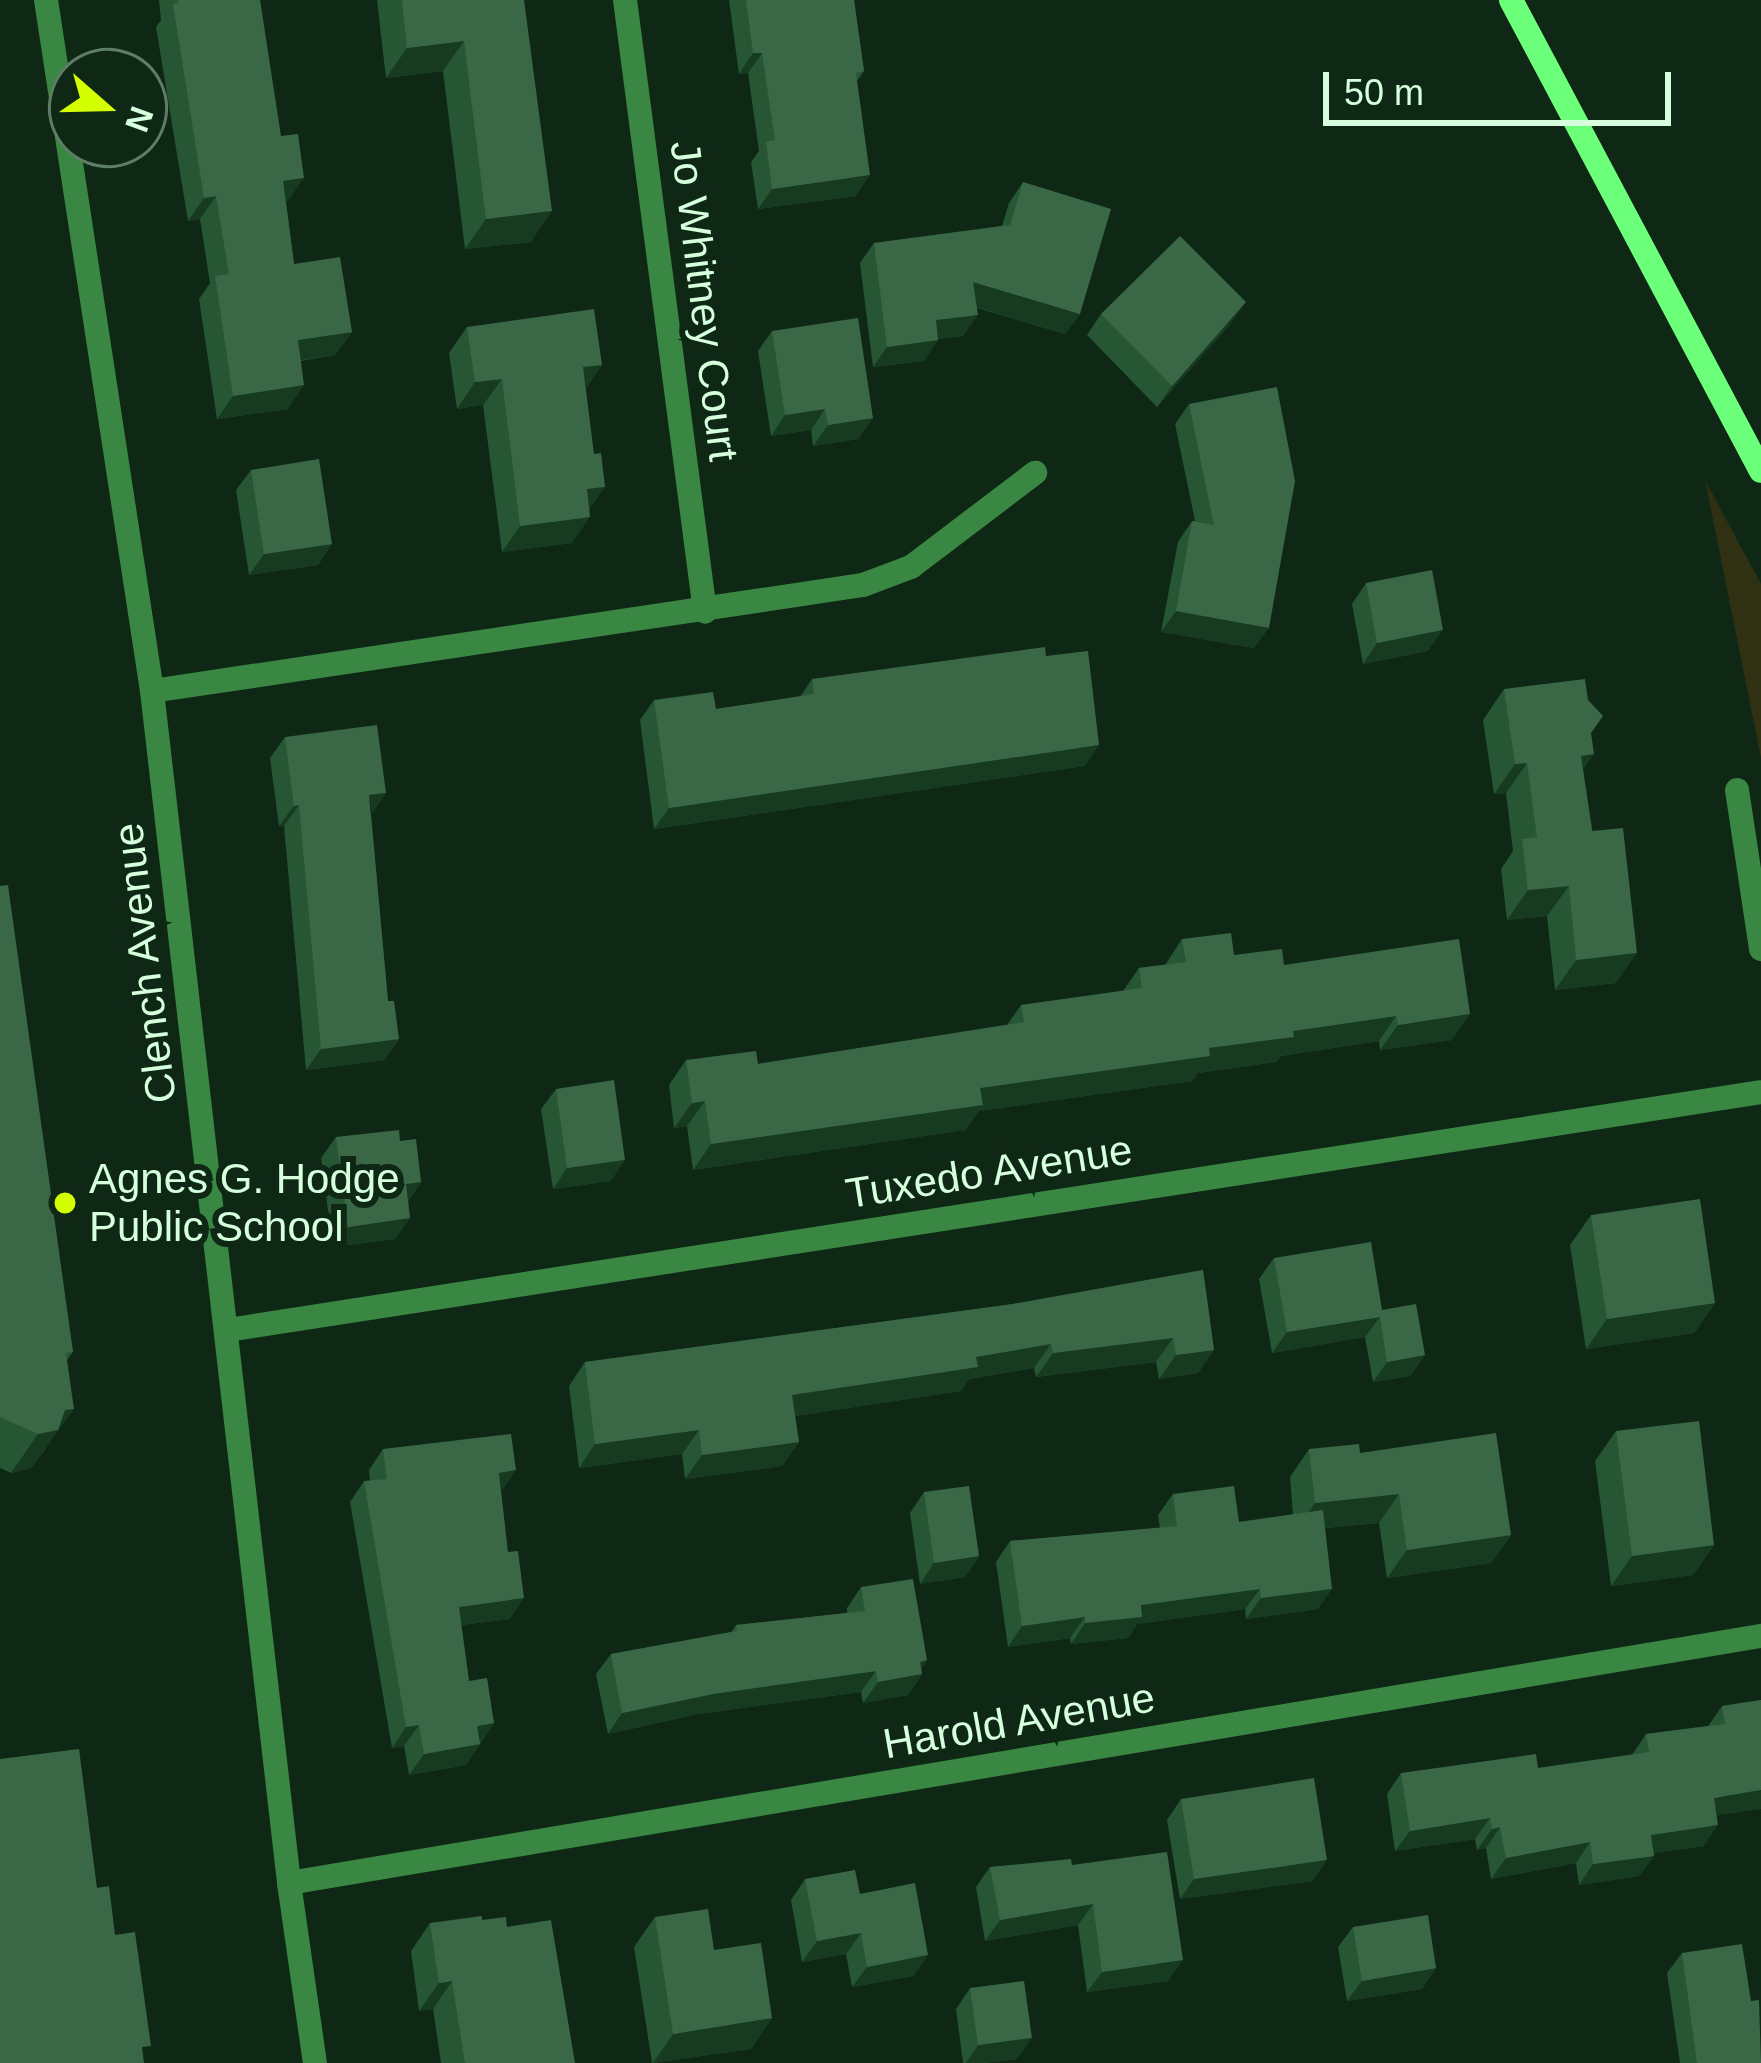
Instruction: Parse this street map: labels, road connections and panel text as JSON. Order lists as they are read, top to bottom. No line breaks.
{"streets":{"street":["Jo Whitney Court","Clench Avenue","Tuxedo Avenue","Harold Avenue"]},"crossings":[["Clench Avenue","Tuxedo Avenue"],["Clench Avenue","Harold Avenue"]],"places":["Agnes G. Hodge Public School"],"scale_bar":"50 m","north":"right"}
